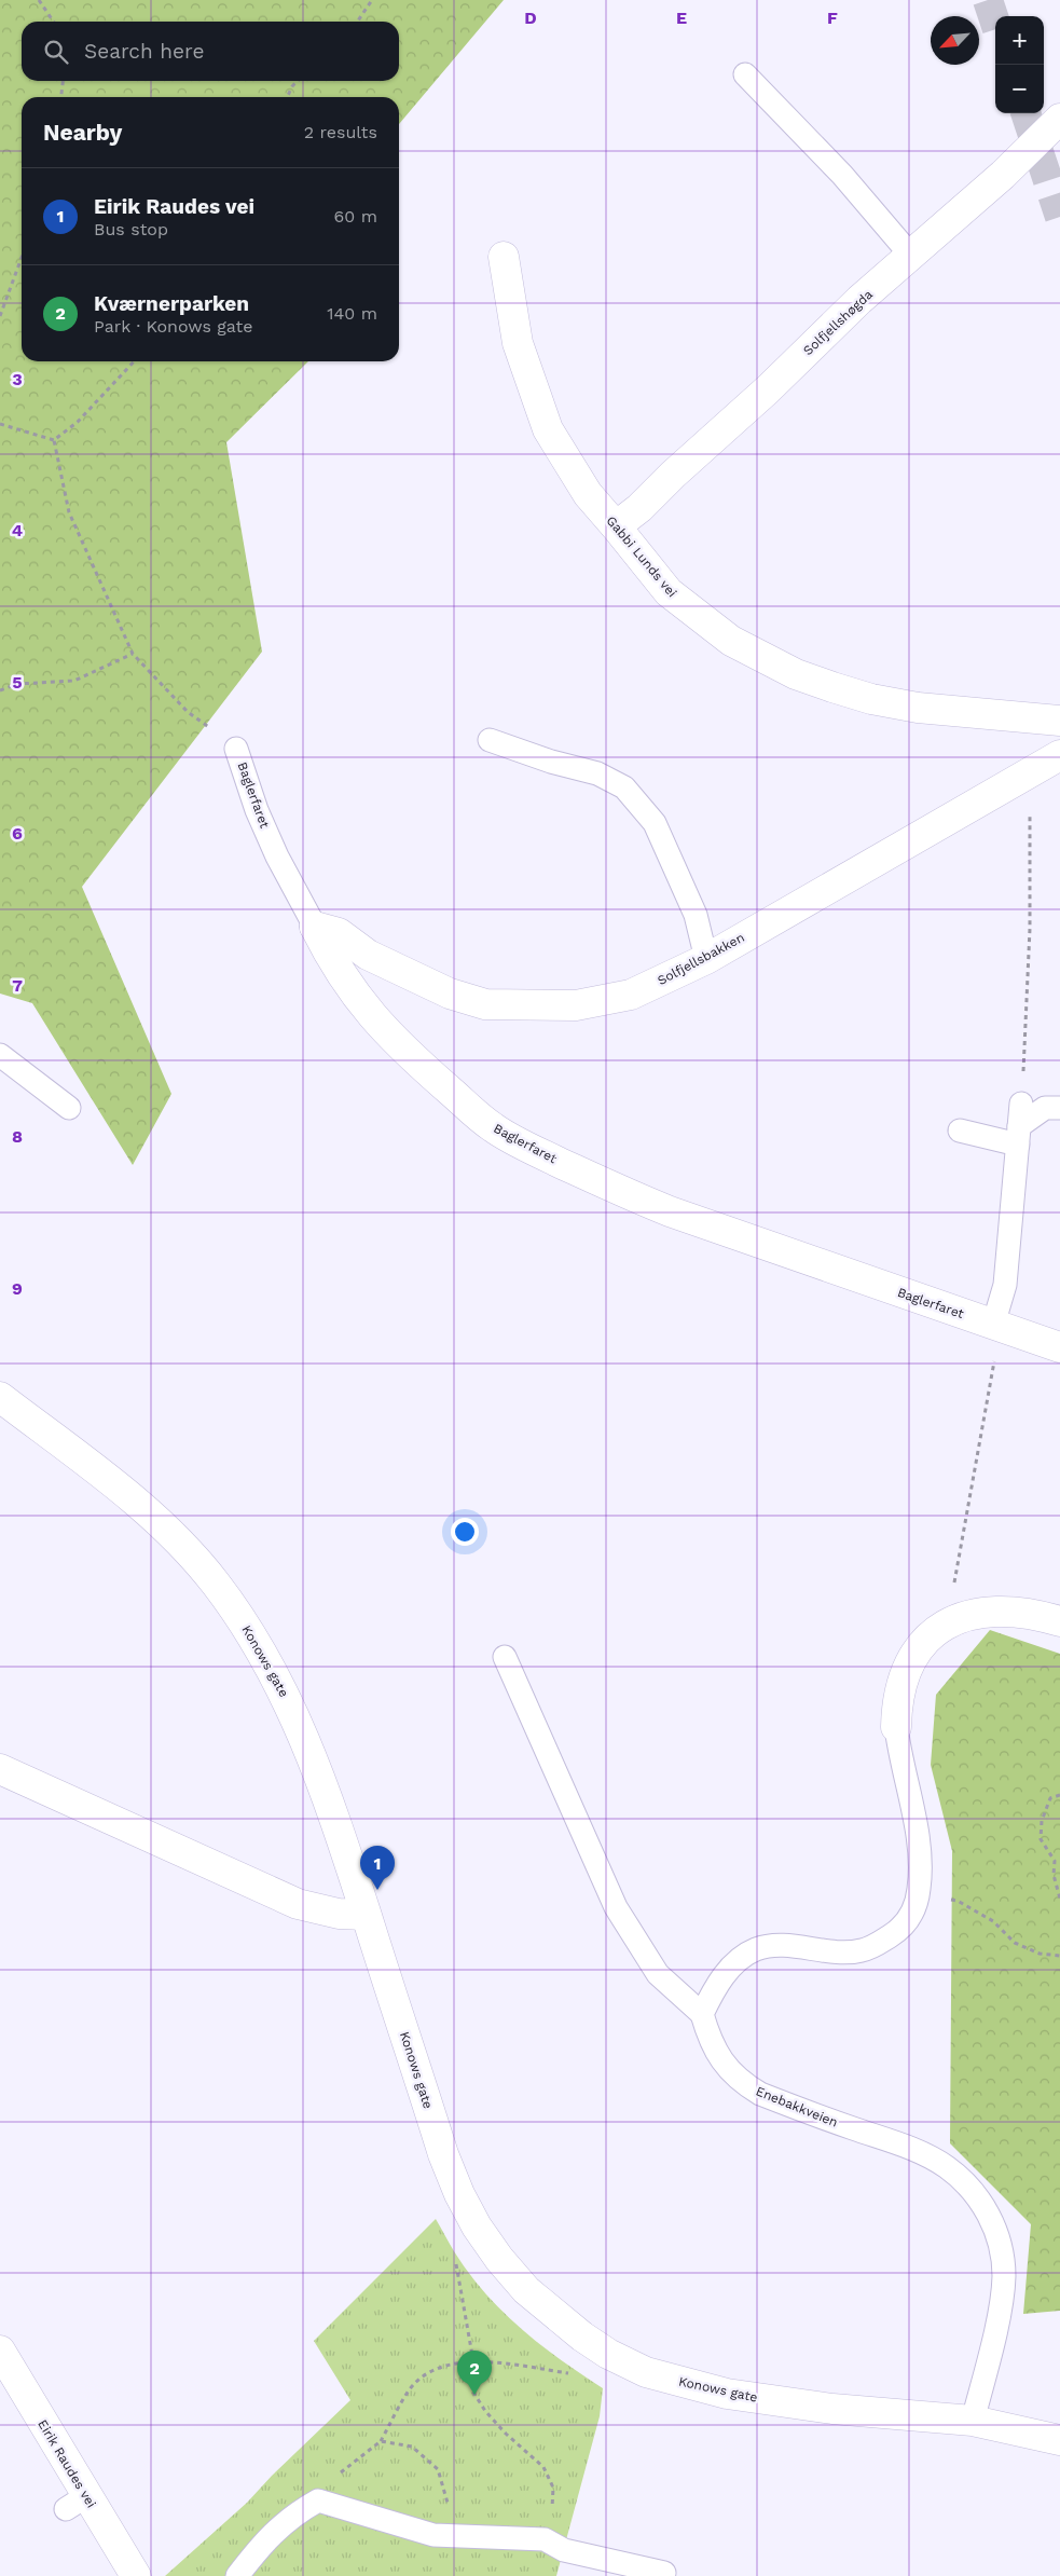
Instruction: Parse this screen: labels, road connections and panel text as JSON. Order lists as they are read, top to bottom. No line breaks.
{"streets":{"street":["Solfjellshøgda","Gabbi Lunds vei","Baglerfaret","Solfjellsbakken","Konows gate","Eirik Raudes vei"],"lane":["Enebakkveien"]},"crossings":[["Solfjellshøgda","Gabbi Lunds vei"],["Baglerfaret","Solfjellsbakken"],["Konows gate","Enebakkveien"]],"north":"bottom left","page":{"map_buttons":["+","−"],"search":"Search here","heading":["Nearby","2 results"],"list":[{"mark":"1","name":"Eirik Raudes vei","note":"Bus stop","value":"60 m"},{"mark":"2","name":"Kværnerparken","note":"Park · Konows gate","value":"140 m"}],"pins":["1","2"]},"grid":{"columns":["D","E","F"],"rows":["3","4","5","6","7","8","9"]}}
